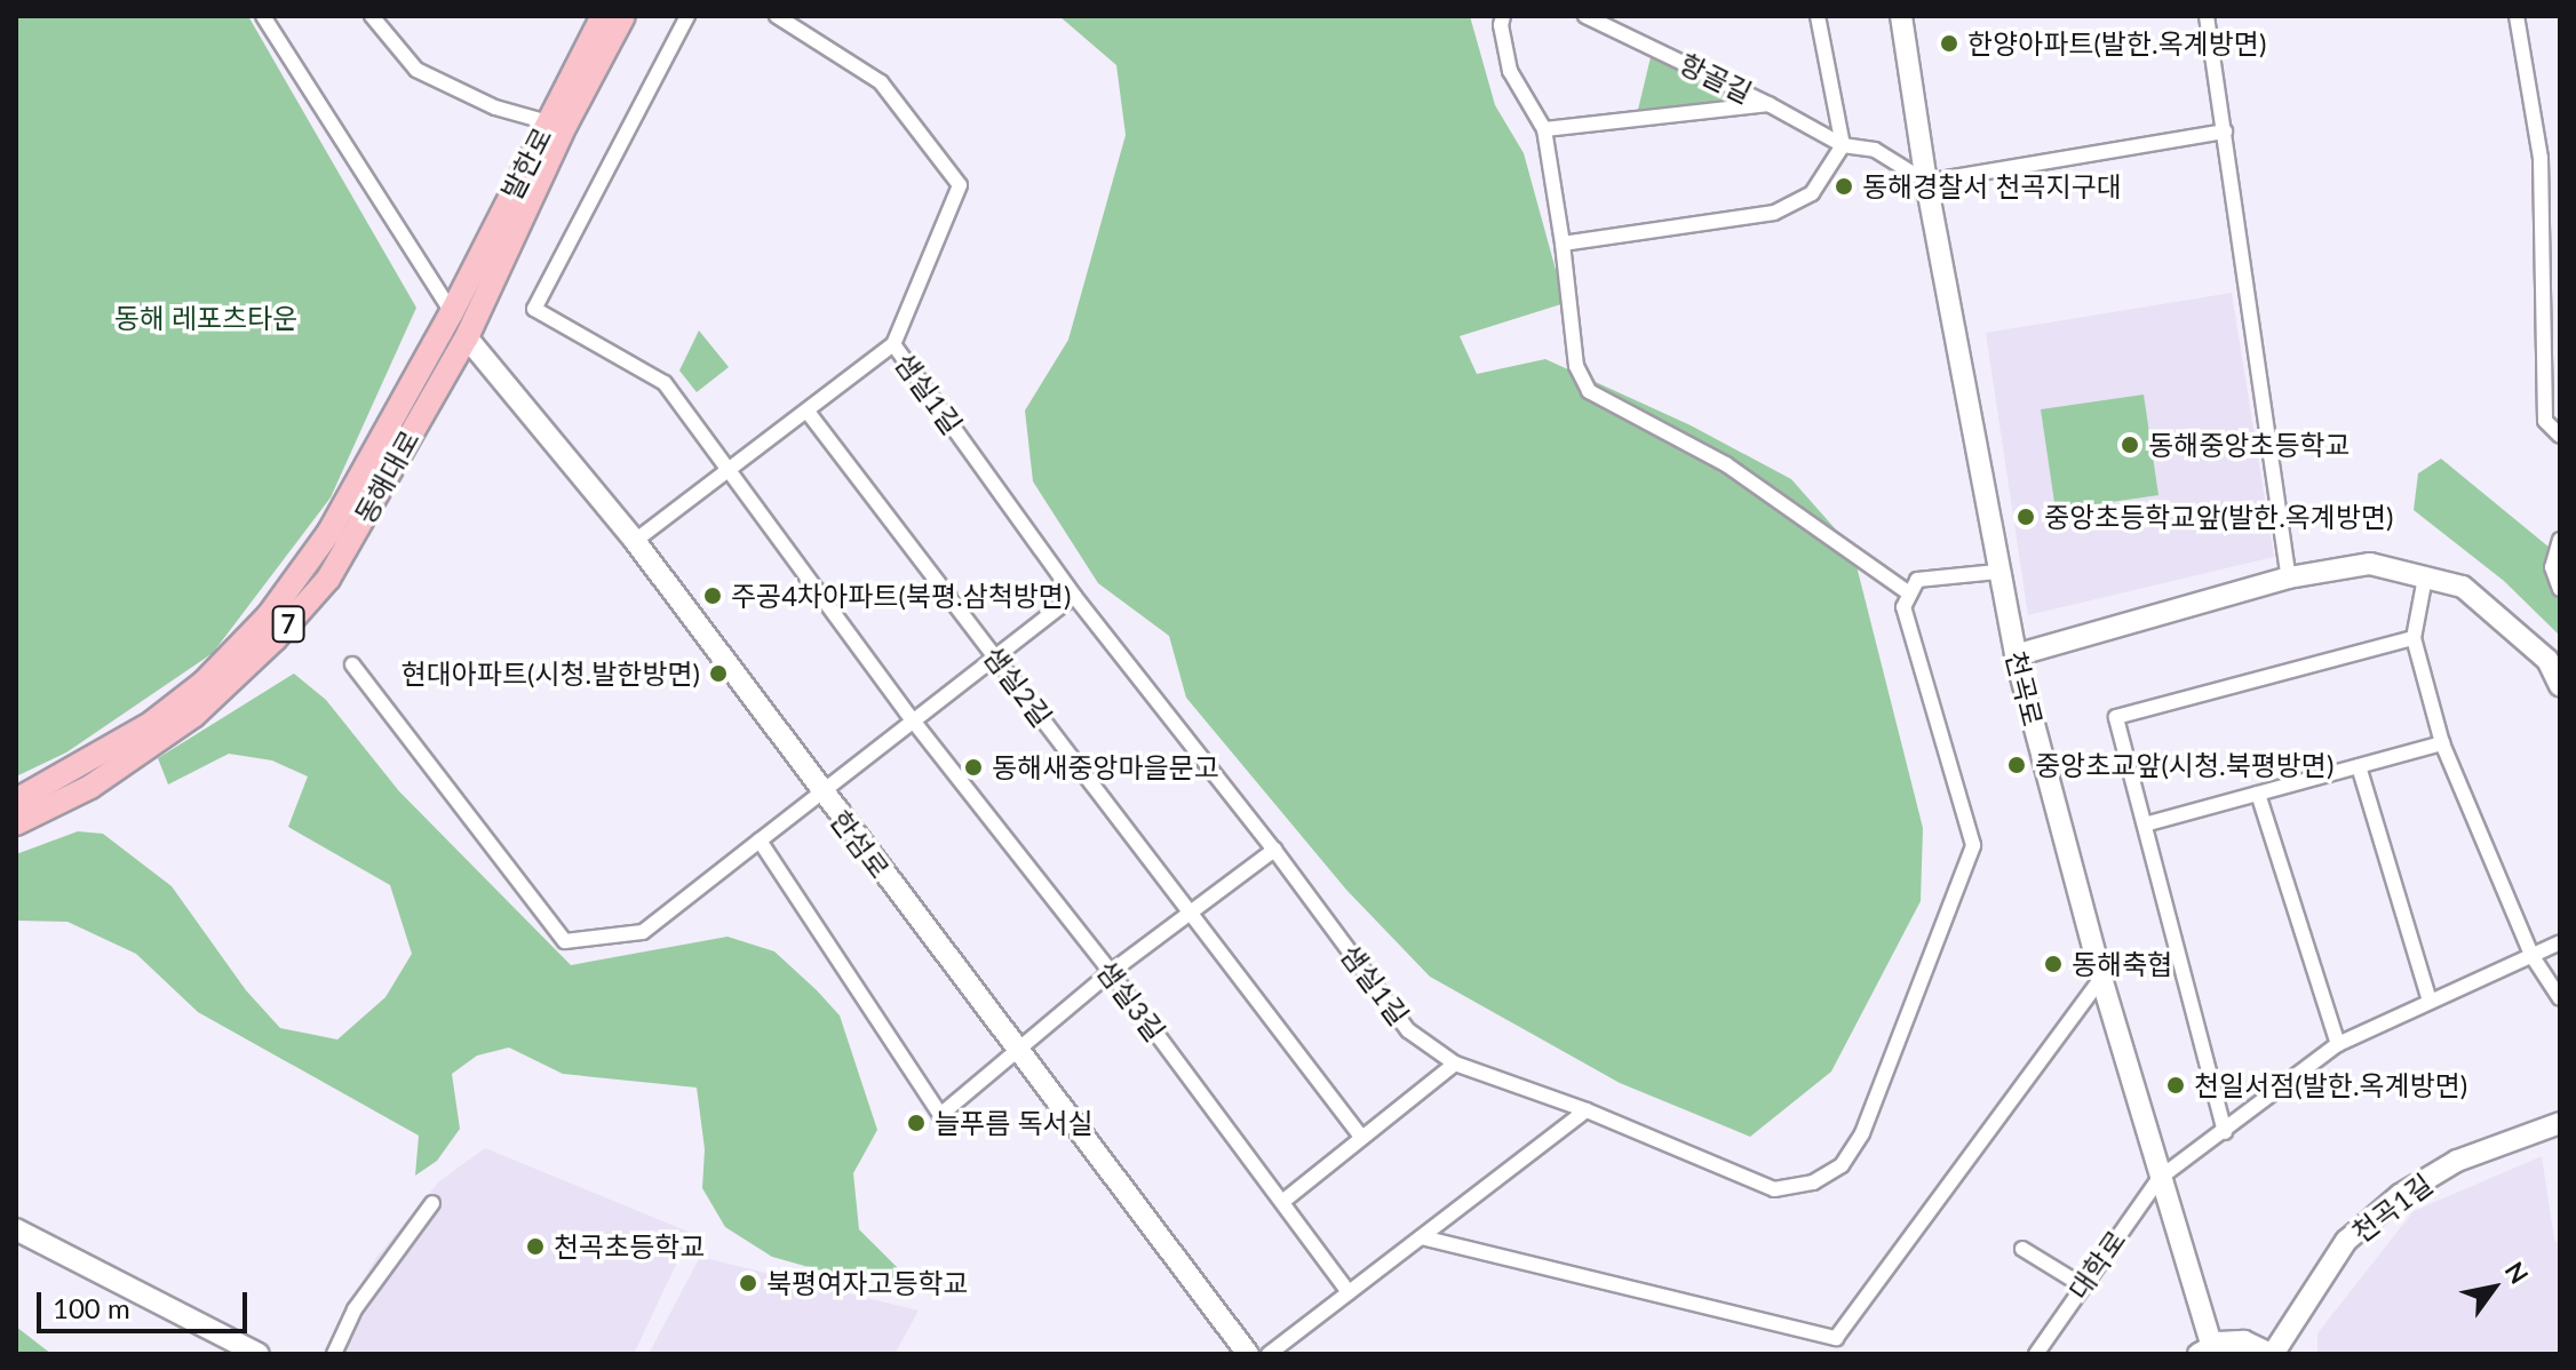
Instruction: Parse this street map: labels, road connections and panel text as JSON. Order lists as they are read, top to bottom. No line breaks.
{"streets":{"main road":["발한로","동해대로","7"],"street":["항골길","샘실1길","샘실2길","천곡로","한섬로","샘실3길","천곡1길","대학로"]},"crossings":[["항골길","천곡로"],["발한로","동해대로"],["샘실1길","샘실2길"],["샘실1길","한섬로"],["샘실1길","샘실3길"],["동해대로","한섬로"],["천곡로","천곡1길"],["천곡로","대학로"]],"parks":["동해 레포츠타운"],"places":["한양아파트(발한.옥계방면)","동해경찰서 천곡지구대","동해중앙초등학교","중앙초등학교앞(발한.옥계방면)","주공4차아파트(북평.삼척방면)","현대아파트(시청.발한방면)","중앙초교앞(시청.북평방면)","동해새중앙마을문고","동해축협","천일서점(발한.옥계방면)","늘푸름 독서실","천곡초등학교","북평여자고등학교"],"scale_bar":"100 m","north":"top right"}
